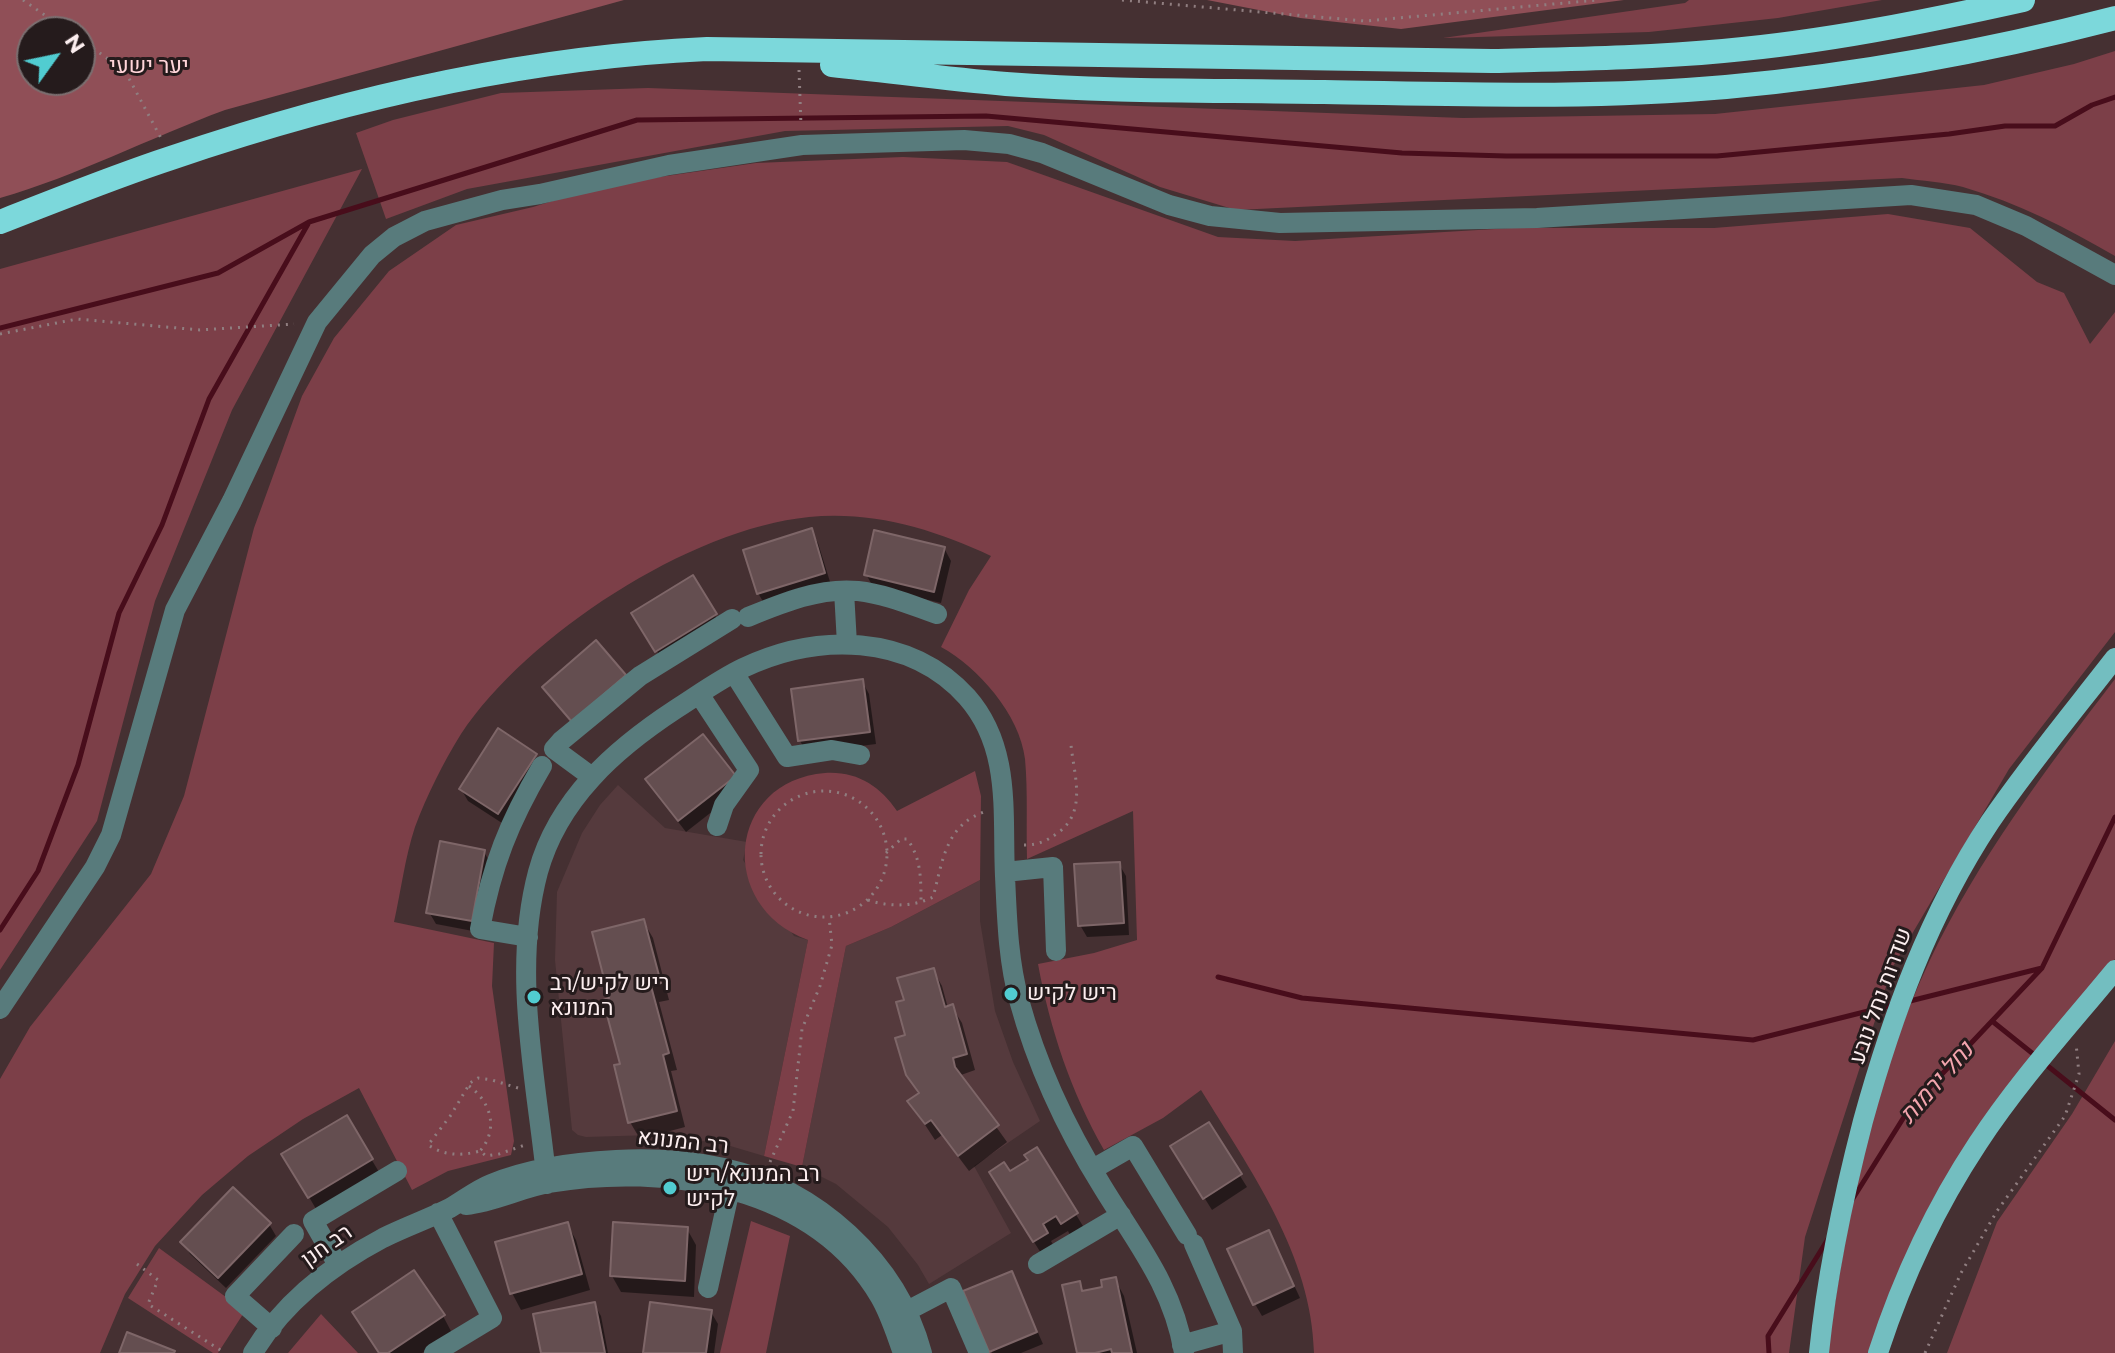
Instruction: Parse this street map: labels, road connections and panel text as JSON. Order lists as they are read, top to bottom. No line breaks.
{"streets":{"main road":["שדרות נחל נובע"],"street":["רב המנונא","רב חנן"]},"crossings":[["רב המנונא","רב חנן"]],"water":["נחל ירמות"],"parks":["יער ישעי"],"places":["ריש לקיש","ריש לקיש/רב המנונא","רב המנונא/ריש לקיש"],"north":"top right"}
